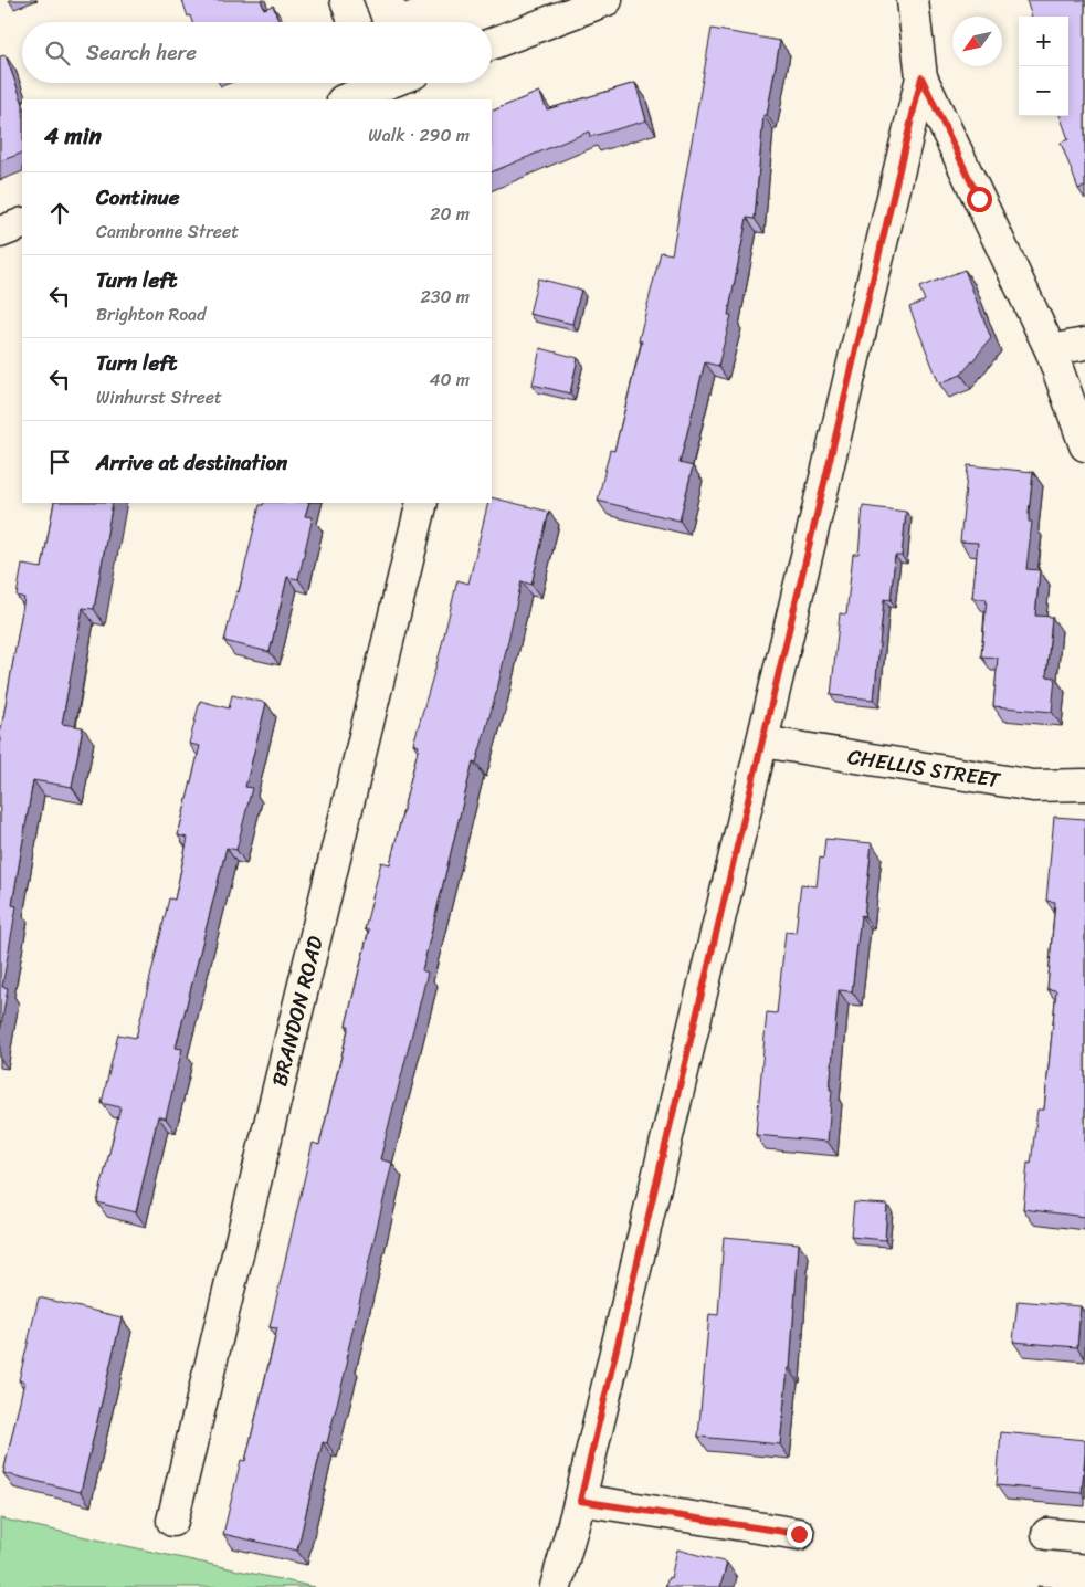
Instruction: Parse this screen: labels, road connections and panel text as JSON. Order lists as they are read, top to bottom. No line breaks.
{"streets":{"street":["CHELLIS STREET","BRANDON ROAD"]},"north":"bottom left","page":{"map_buttons":["+","−"],"search":"Search here","heading":["4 min","Walk · 290 m"],"list":[["Continue","Cambronne Street","20 m"],["Turn left","Brighton Road","230 m"],["Turn left","Winhurst Street","40 m"],"Arrive at destination"]}}
